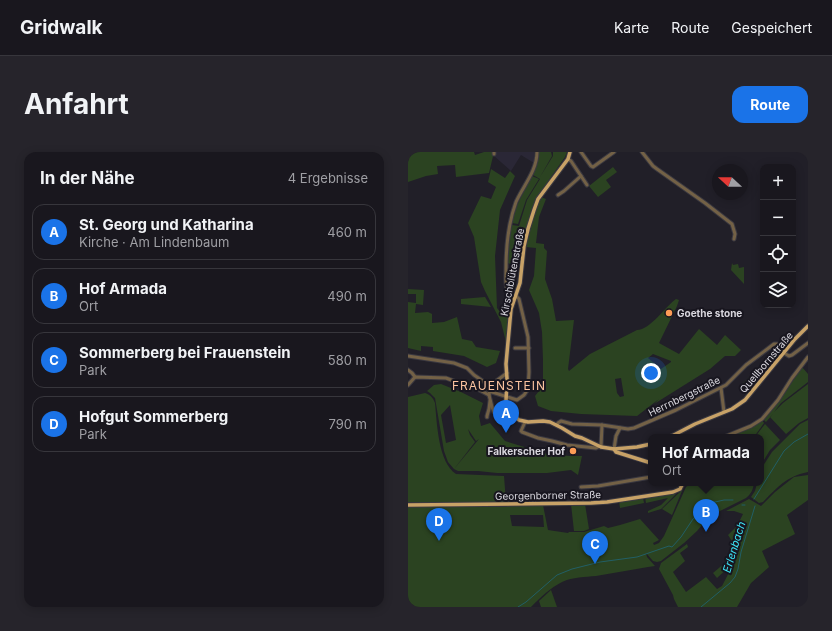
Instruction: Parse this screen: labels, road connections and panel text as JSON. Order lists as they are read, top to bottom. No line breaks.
{"streets":{"main road":["Kirschblütenstraße","Quellbornstraße","Georgenborner Straße"],"street":["Herrnbergstraße"]},"crossings":[["Quellbornstraße","Herrnbergstraße"]],"districts":["FRAUENSTEIN"],"water":["Erlenbach"],"places":["Goethe stone","Falkerscher Hof"],"north":"left","page":{"header":"Gridwalk","nav":["Karte","Route","Gespeichert"],"buttons":"Route","title":"Anfahrt","heading":["In der Nähe","4 Ergebnisse"],"map_buttons":["+","−"],"list":[{"mark":"A","name":"St. Georg und Katharina","note":"Kirche · Am Lindenbaum","value":"460 m"},{"mark":"B","name":"Hof Armada","note":"Ort","value":"490 m"},{"mark":"C","name":"Sommerberg bei Frauenstein","note":"Park","value":"580 m"},{"mark":"D","name":"Hofgut Sommerberg","note":"Park","value":"790 m"}],"pins":["A","B","D","C"],"popup":["Hof Armada","Ort"]}}
